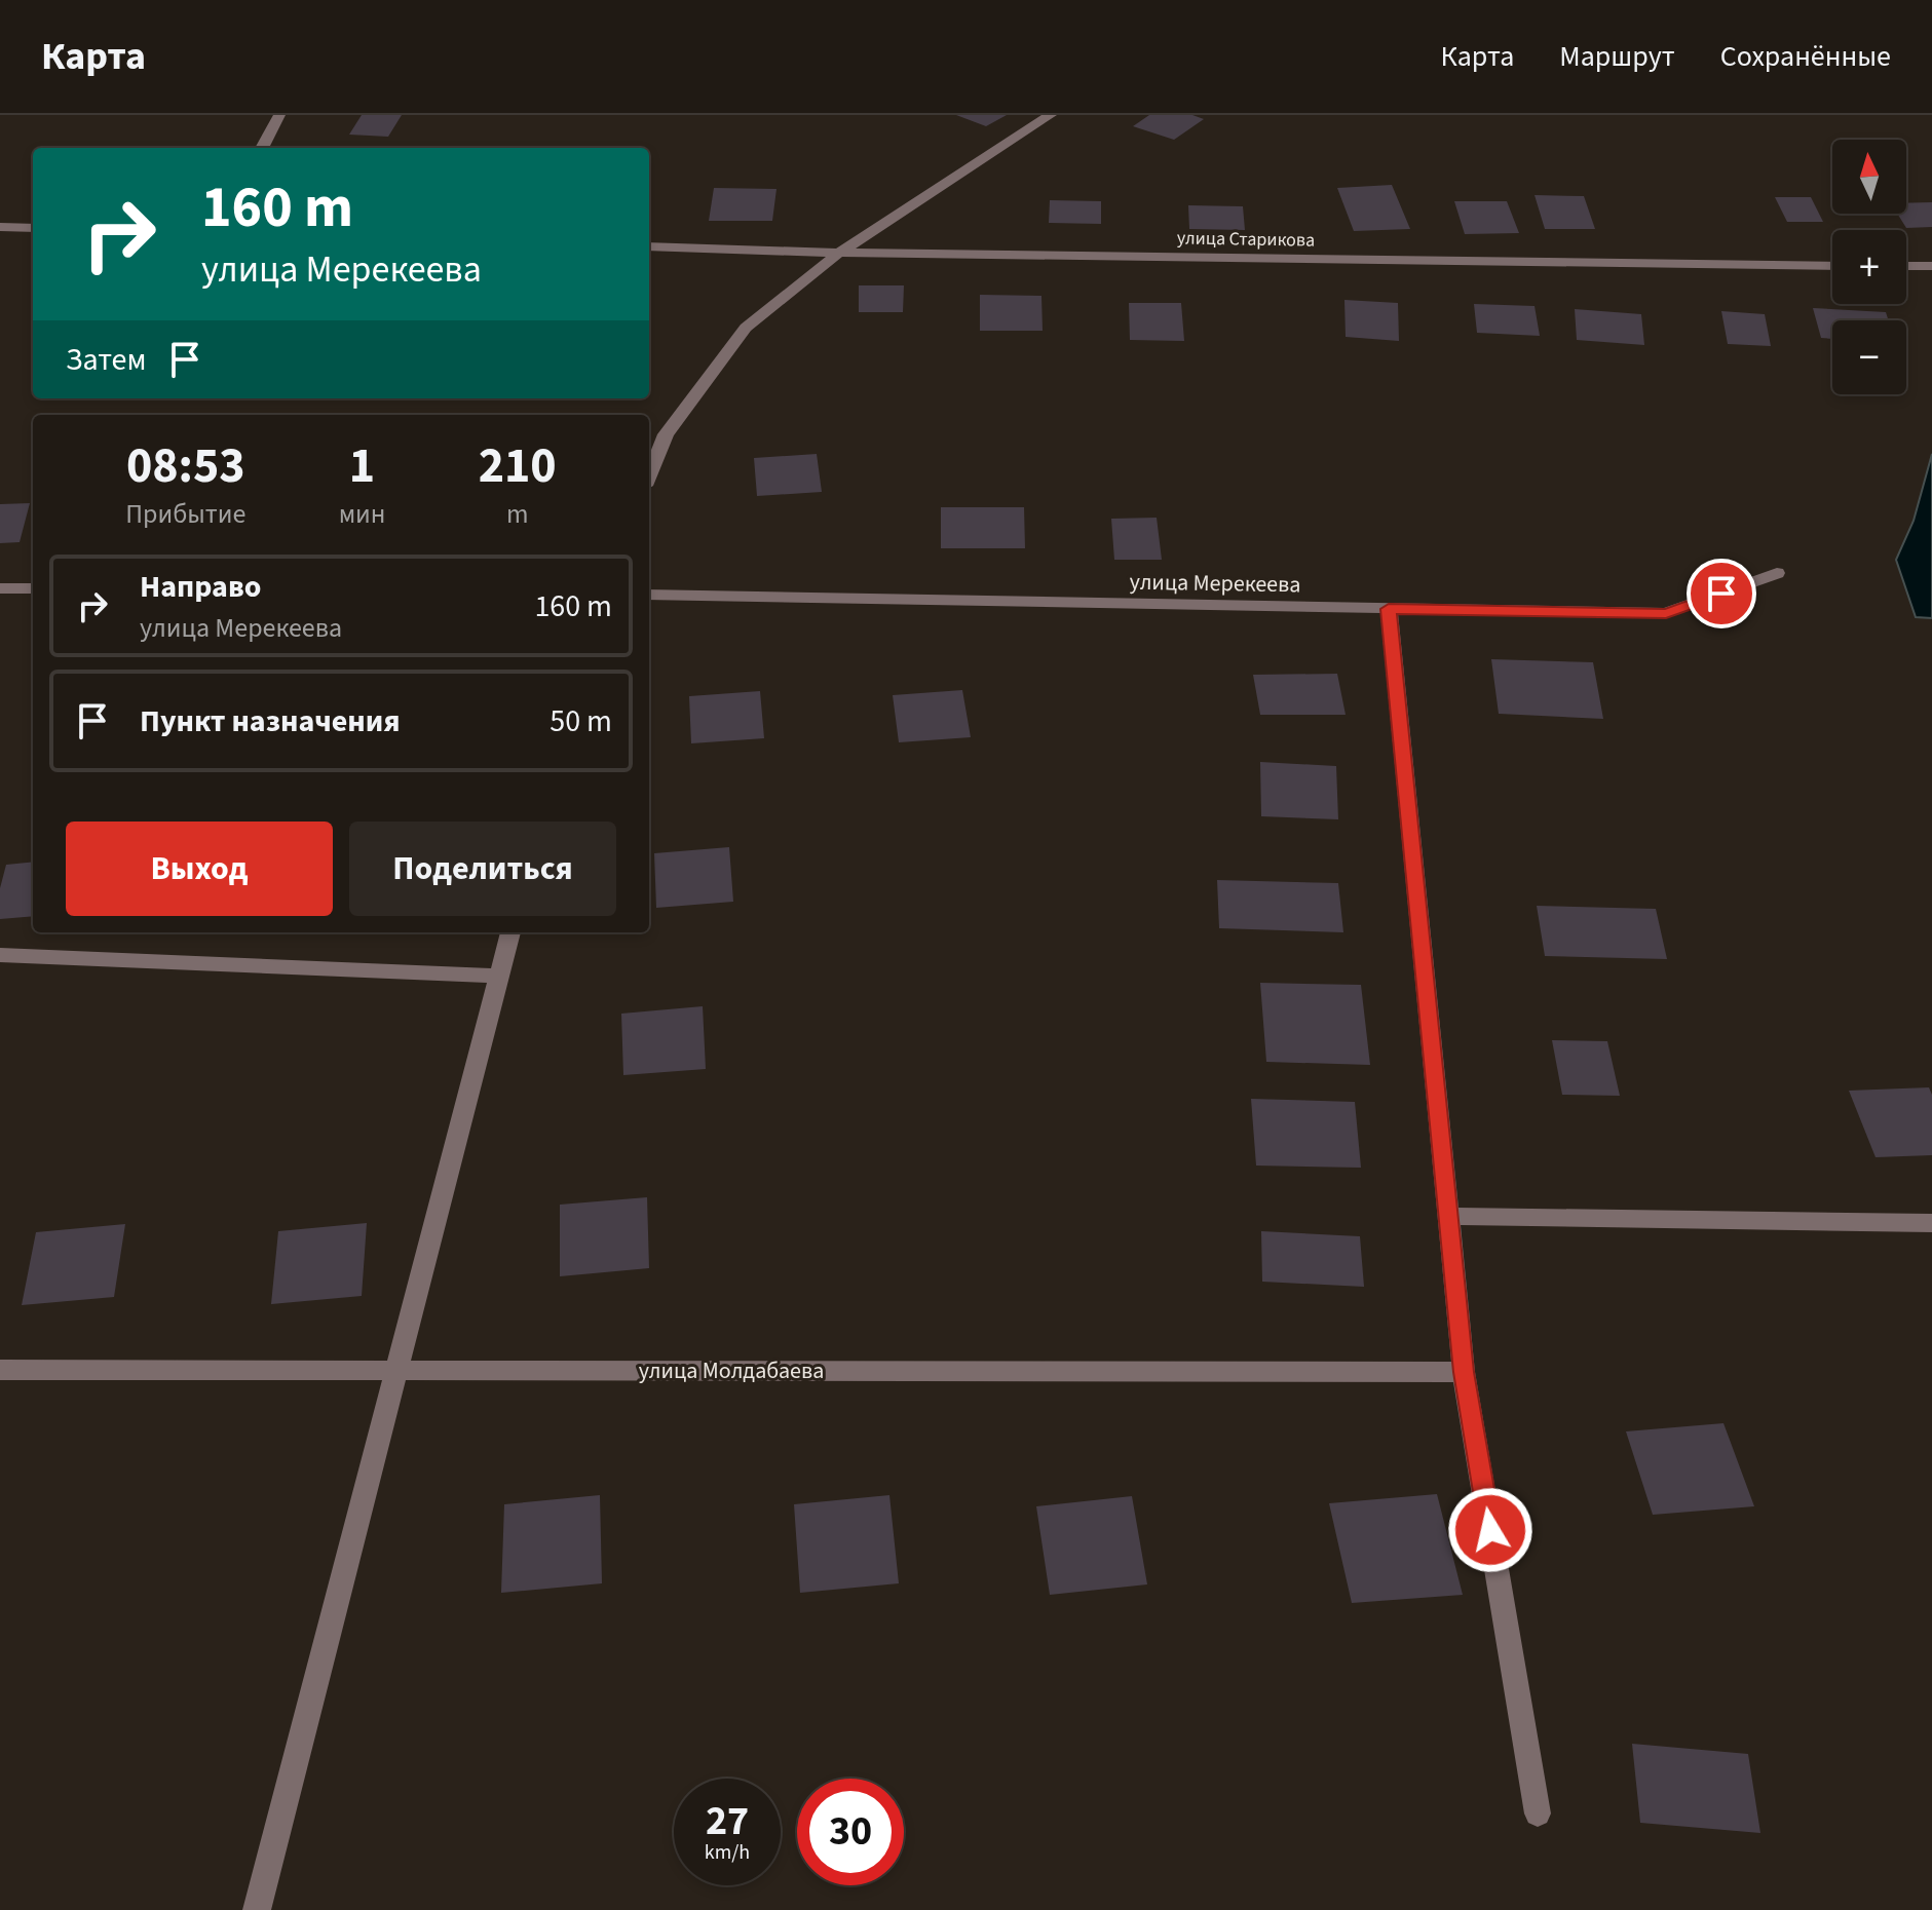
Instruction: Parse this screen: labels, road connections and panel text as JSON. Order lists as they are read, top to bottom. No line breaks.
{"streets":{"street":["улица Старикова","улица Мерекеева","улица Молдабаева"]},"north":"top","page":{"header":"Карта","nav":["Карта","Маршрут","Сохранённые"],"map_buttons":["+","−"],"turn":["160 m","улица Мерекеева"],"then":"Затем","eta":["08:53","Прибытие","1","мин","210","m"],"list":[{"name":"Направо","note":"улица Мерекеева","value":"160 m"},{"name":"Пункт назначения","value":"50 m"}],"buttons":["Выход","Поделиться"],"speed":"27 km/h","limit":"30"}}
